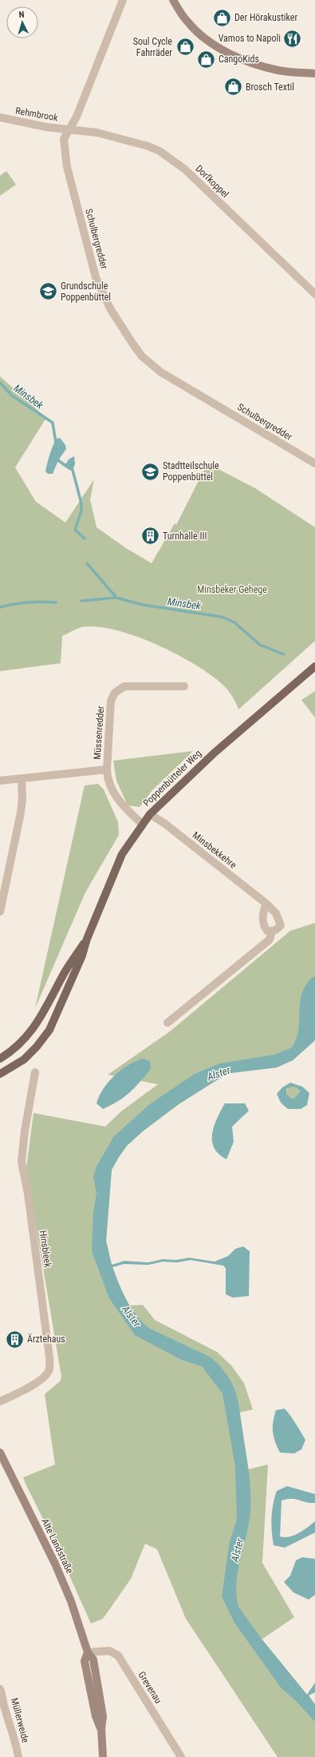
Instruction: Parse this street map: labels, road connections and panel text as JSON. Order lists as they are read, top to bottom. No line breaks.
{"streets":{"main road":["Poppenbütteler Weg","Alte Landstraße"],"street":["Rehmbrook","Dorfkoppel","Schulbergredder","Müssenredder","Minsbekkehre","Hinsbleek","Grevenau","Müllerweide"]},"crossings":[["Rehmbrook","Dorfkoppel"],["Rehmbrook","Schulbergredder"],["Dorfkoppel","Schulbergredder"],["Müssenredder","Poppenbütteler Weg"],["Poppenbütteler Weg","Minsbekkehre"],["Alte Landstraße","Grevenau"]],"water":["Minsbek","Alster"],"parks":["Minsbeker Gehege"],"places":{"shop":["Der Hörakustiker","Soul Cycle Fahrräder","CangoKids","Brosch Textil"],"restaurant":["Vamos to Napoli"],"school or university":["Grundschule Poppenbüttel","Stadtteilschule Poppenbüttel"],"building":["Turnhalle III","Ärztehaus"]},"north":"top"}
